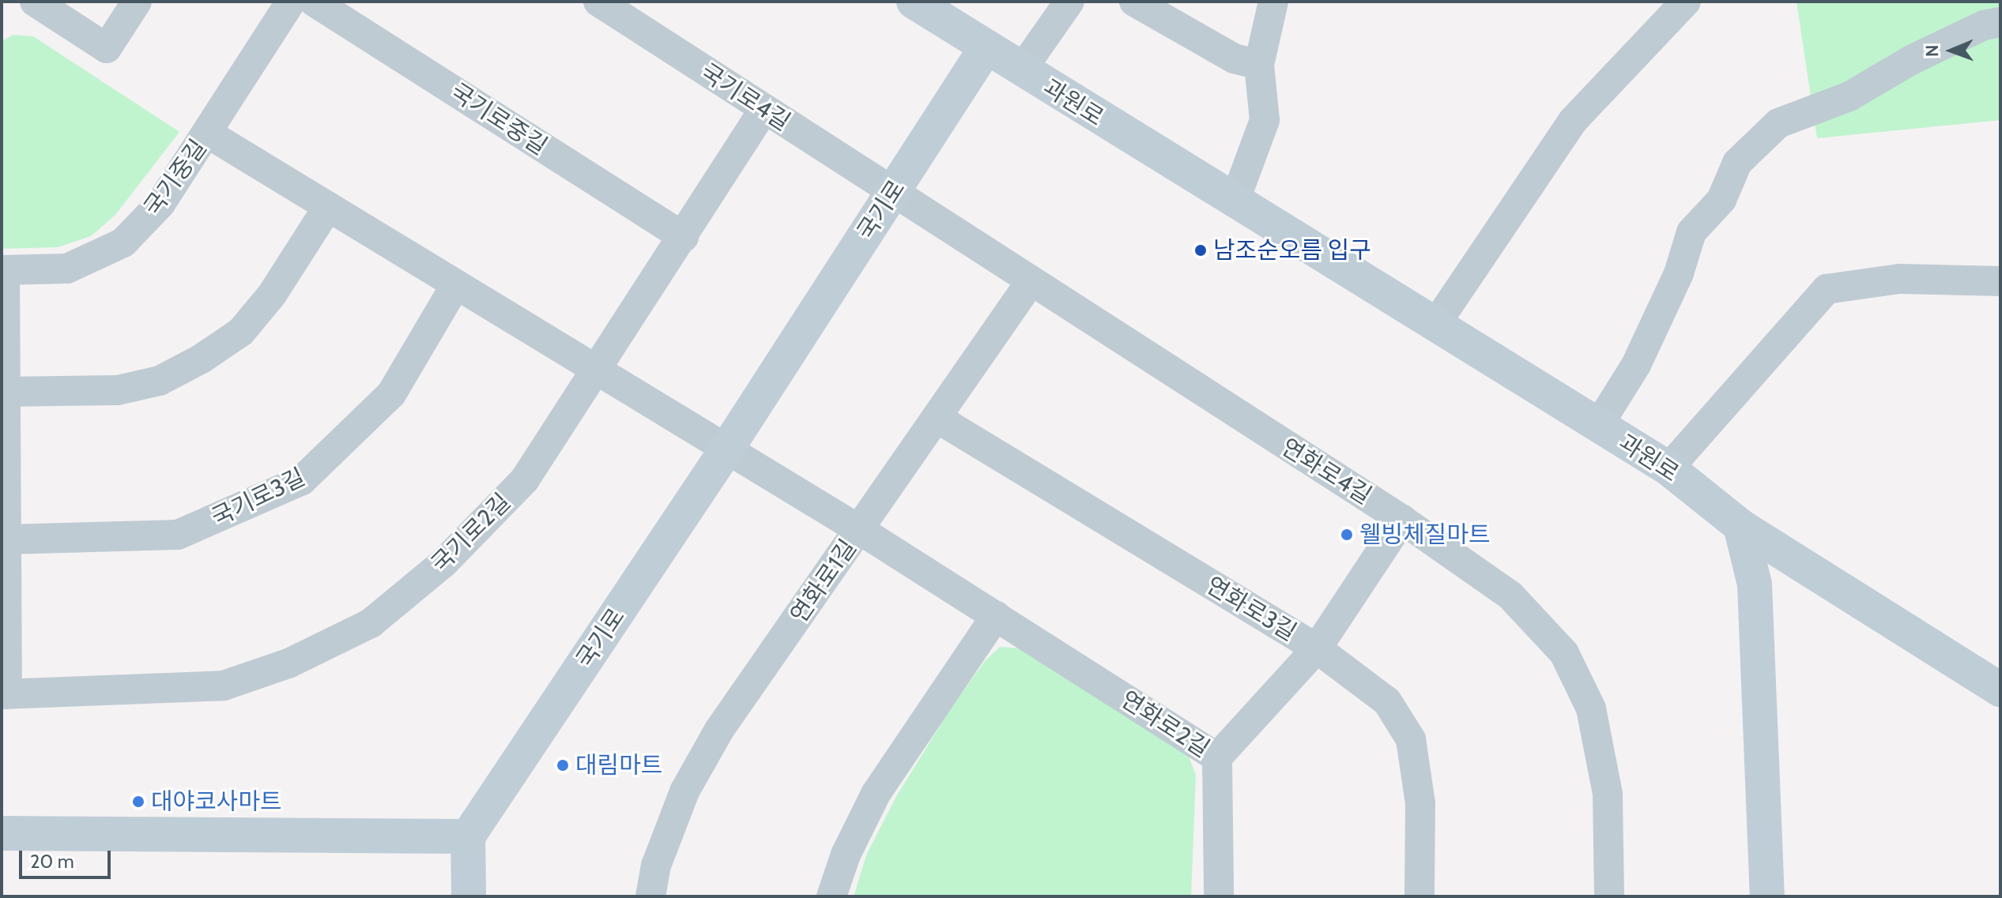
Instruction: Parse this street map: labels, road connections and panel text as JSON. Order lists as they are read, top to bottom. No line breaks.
{"streets":{"main road":["과원로","국기로"],"street":["국기로4길","국기로중길","국기중길","연화로4길","국기로3길","국기로2길","연화로1길","연화로3길","연화로2길"]},"crossings":[["국기로4길","국기로"],["국기로4길","연화로4길"],["국기로4길","국기로2길"],["과원로","국기로"],["국기로중길","국기로2길"],["국기로","연화로4길"],["국기로","연화로2길"],["연화로4길","연화로1길"],["연화로1길","연화로3길"],["연화로1길","연화로2길"]],"places":["남조순오름 입구","웰빙체질마트","대림마트","대야코사마트"],"scale_bar":"20 m","north":"left"}
